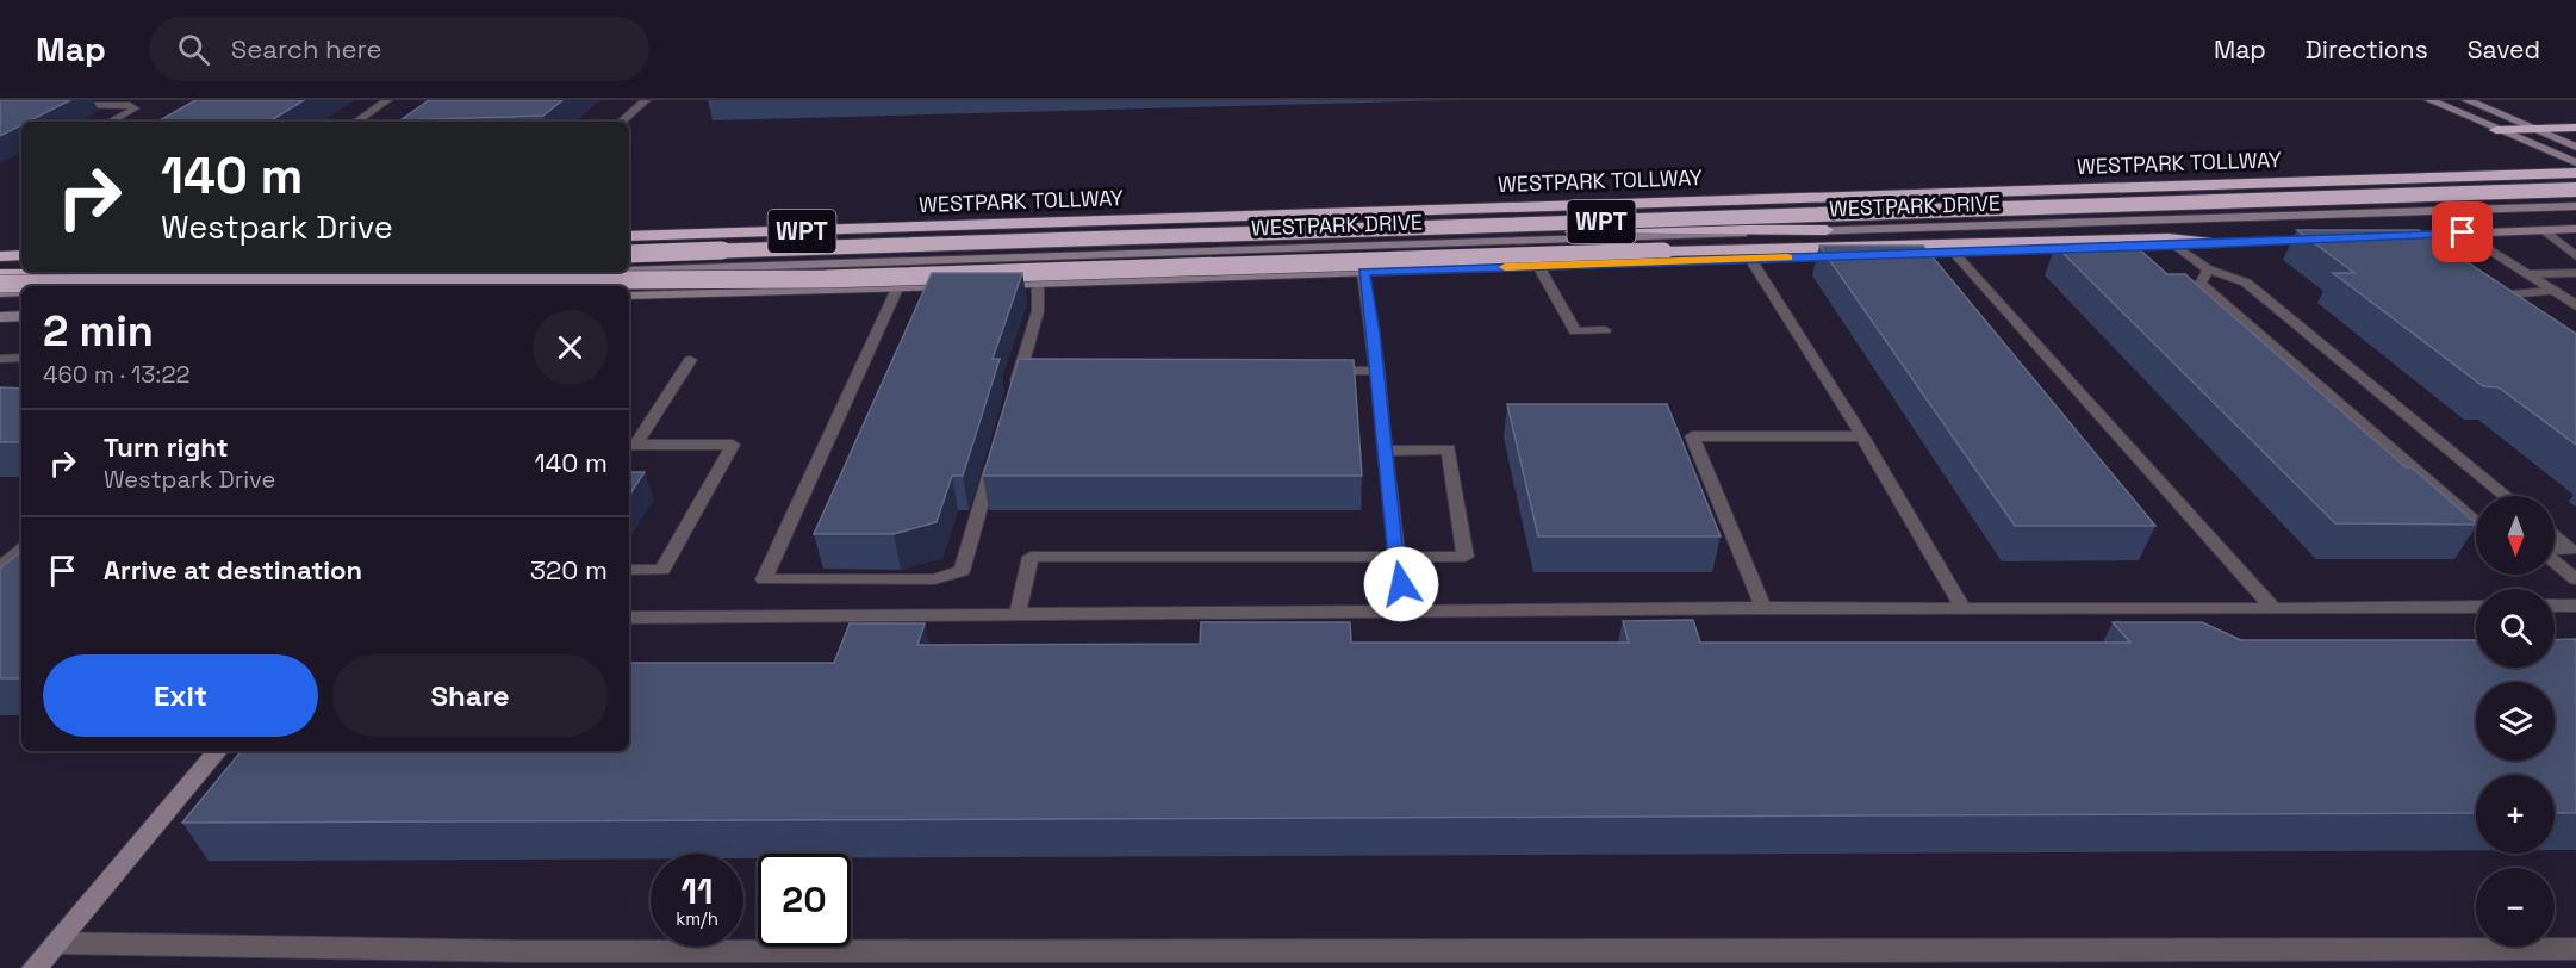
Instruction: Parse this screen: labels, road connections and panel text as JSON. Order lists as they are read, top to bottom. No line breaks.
{"streets":{"highway":["WESTPARK TOLLWAY","WPT"],"main road":["WESTPARK DRIVE"]},"north":"bottom","page":{"header":"Map","search":"Search here","nav":["Map","Directions","Saved"],"turn":["140 m","Westpark Drive"],"heading":["2 min","460 m · 13:22"],"list":[{"name":"Turn right","note":"Westpark Drive","value":"140 m"},{"name":"Arrive at destination","value":"320 m"}],"map_buttons":["+","−"],"buttons":["Exit","Share"],"speed":"11 km/h","limit":"20"}}
